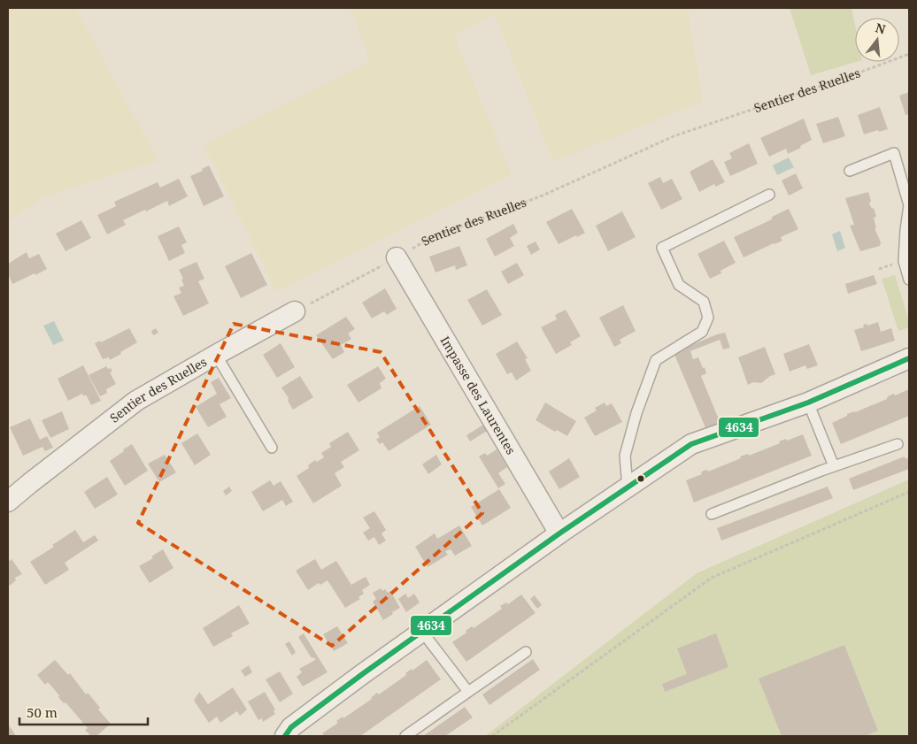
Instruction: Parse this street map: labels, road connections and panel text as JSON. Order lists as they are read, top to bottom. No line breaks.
{"streets":{"street":["Sentier des Ruelles","Impasse des Laurentes"]},"crossings":[["Sentier des Ruelles","Impasse des Laurentes"]],"lines":["transit line 4634"],"scale_bar":"50 m","north":"top"}
